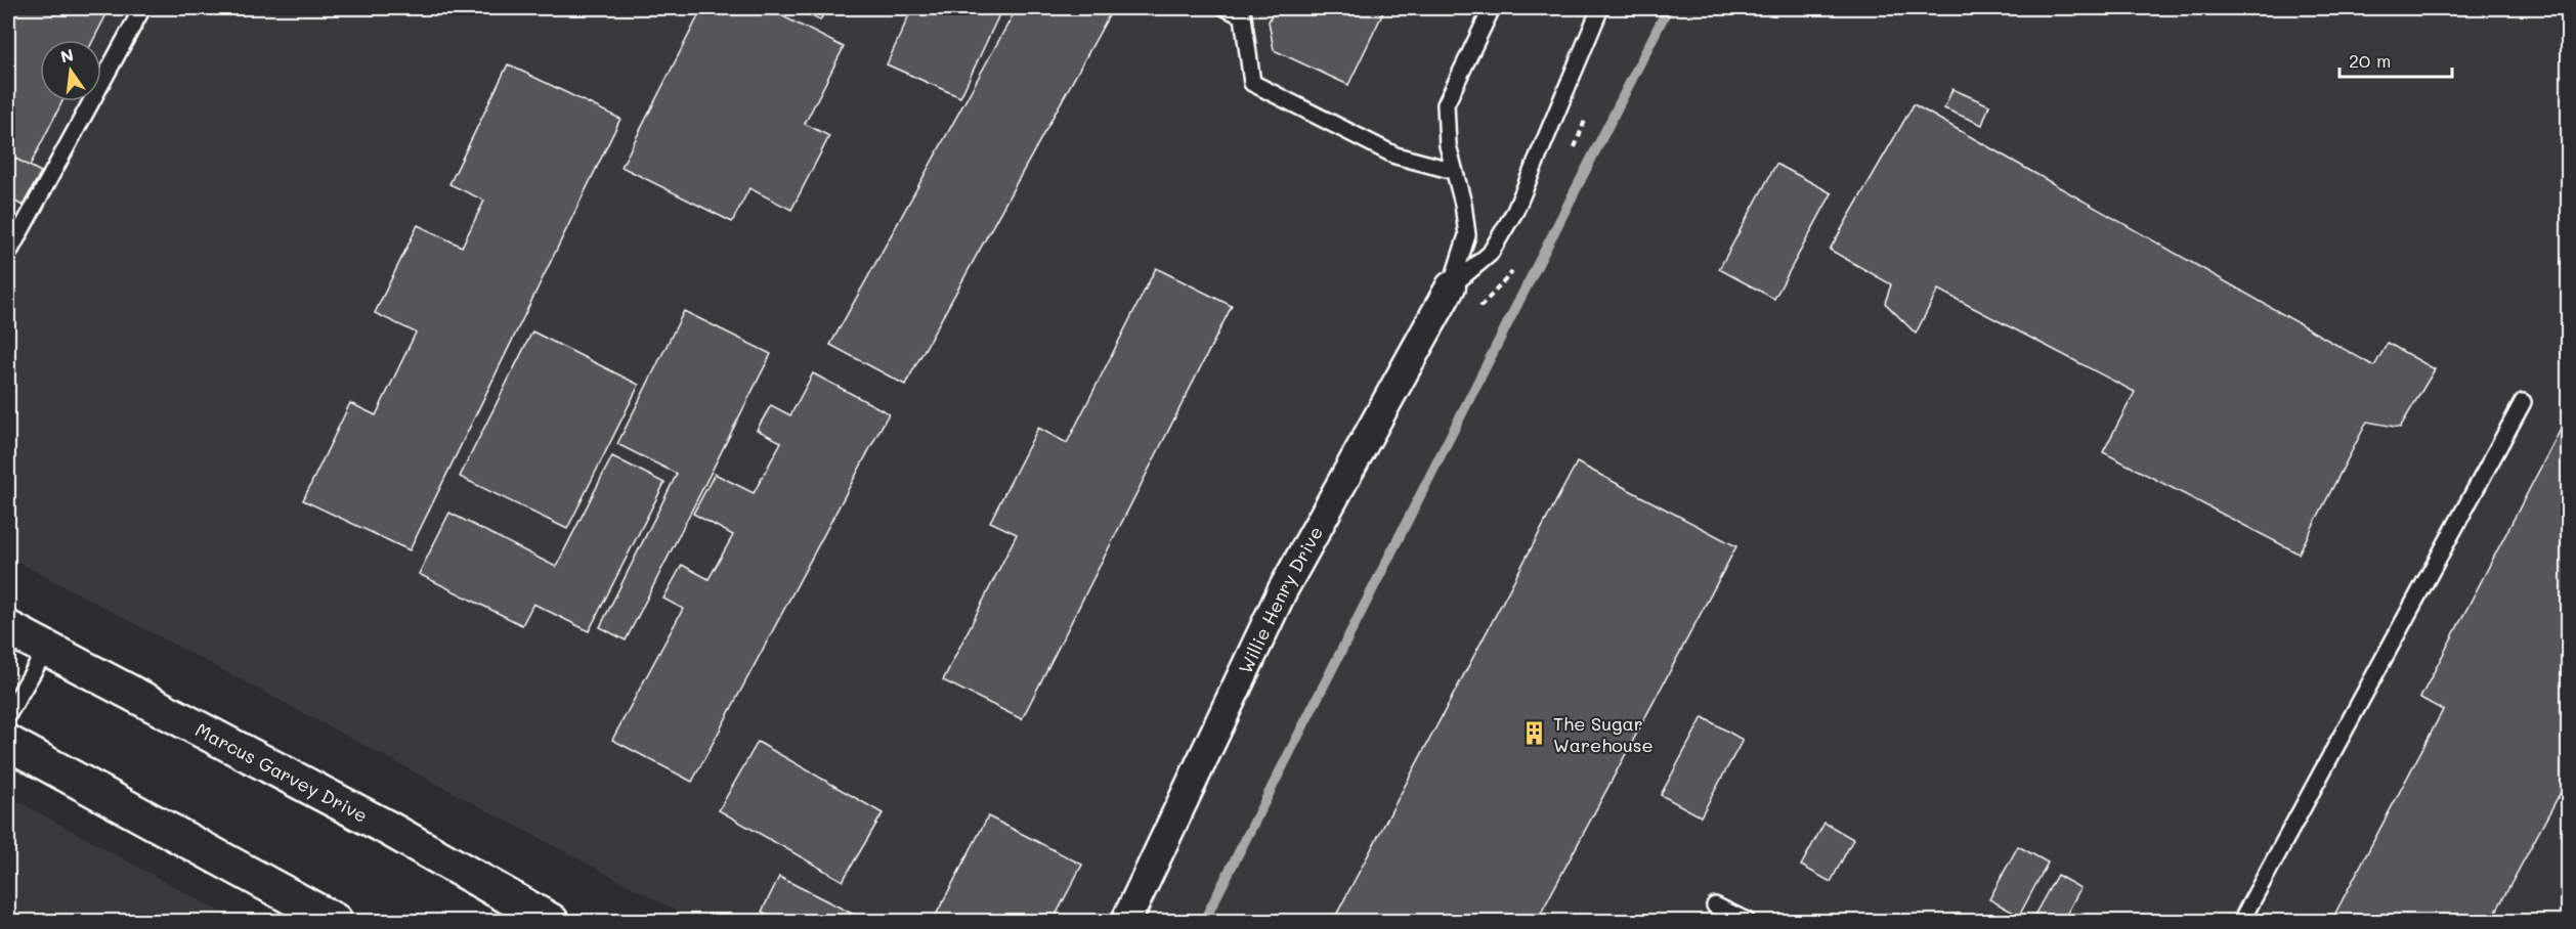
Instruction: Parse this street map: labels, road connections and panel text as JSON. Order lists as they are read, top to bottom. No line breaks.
{"streets":{"highway":["Marcus Garvey Drive"],"street":["Willie Henry Drive"]},"places":{"building":["The Sugar Warehouse"]},"scale_bar":"20 m","north":"top"}
